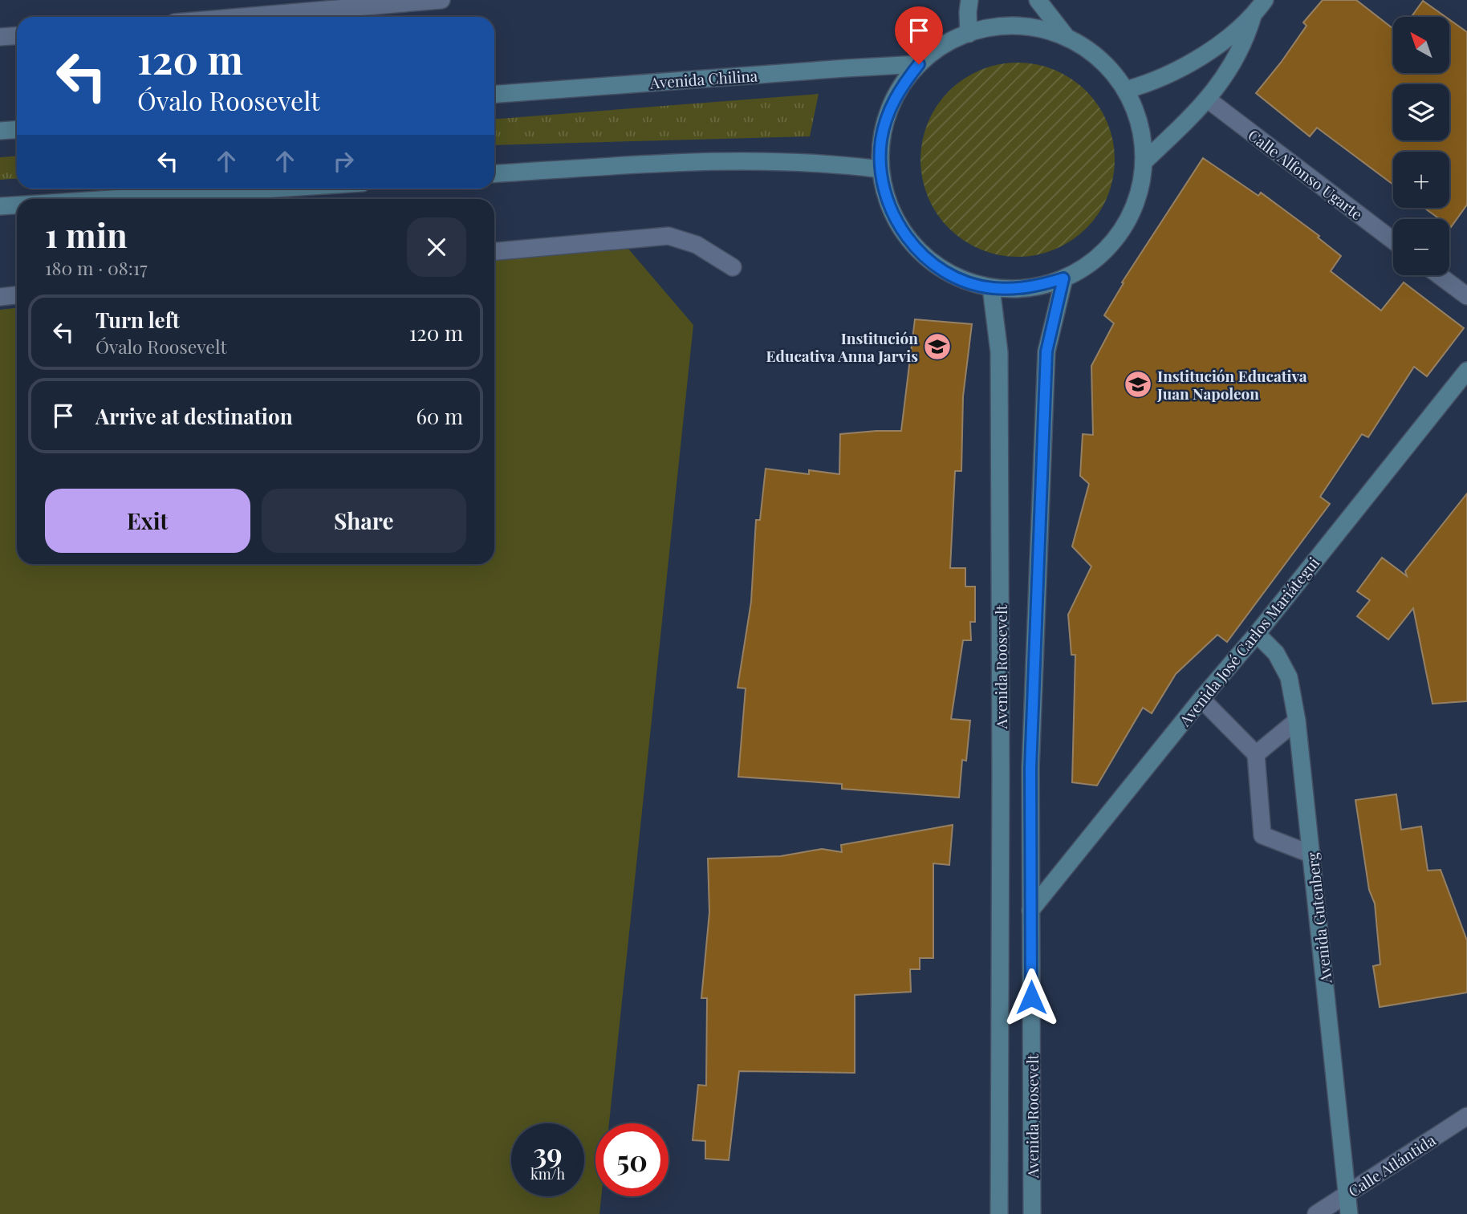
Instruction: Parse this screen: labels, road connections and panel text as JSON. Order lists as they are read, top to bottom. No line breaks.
{"streets":{"main road":["Avenida Chilina","Avenida José Carlos Mariátegui","Avenida Roosevelt","Avenida Gutenberg"],"street":["Calle Alfonso Ugarte","Calle Atlántida"]},"crossings":[["Avenida José Carlos Mariátegui","Avenida Roosevelt"],["Avenida José Carlos Mariátegui","Avenida Gutenberg"],["Avenida Gutenberg","Calle Atlántida"]],"places":{"school or university":["Institución Educativa Anna Jarvis","Institución Educativa Juan Napoleon"]},"north":"top left","page":{"map_buttons":["+","−"],"turn":["120 m","Óvalo Roosevelt"],"heading":["1 min","180 m · 08:17"],"list":[{"name":"Turn left","note":"Óvalo Roosevelt","value":"120 m"},{"name":"Arrive at destination","value":"60 m"}],"buttons":["Exit","Share"],"speed":"39 km/h","limit":"50"}}
